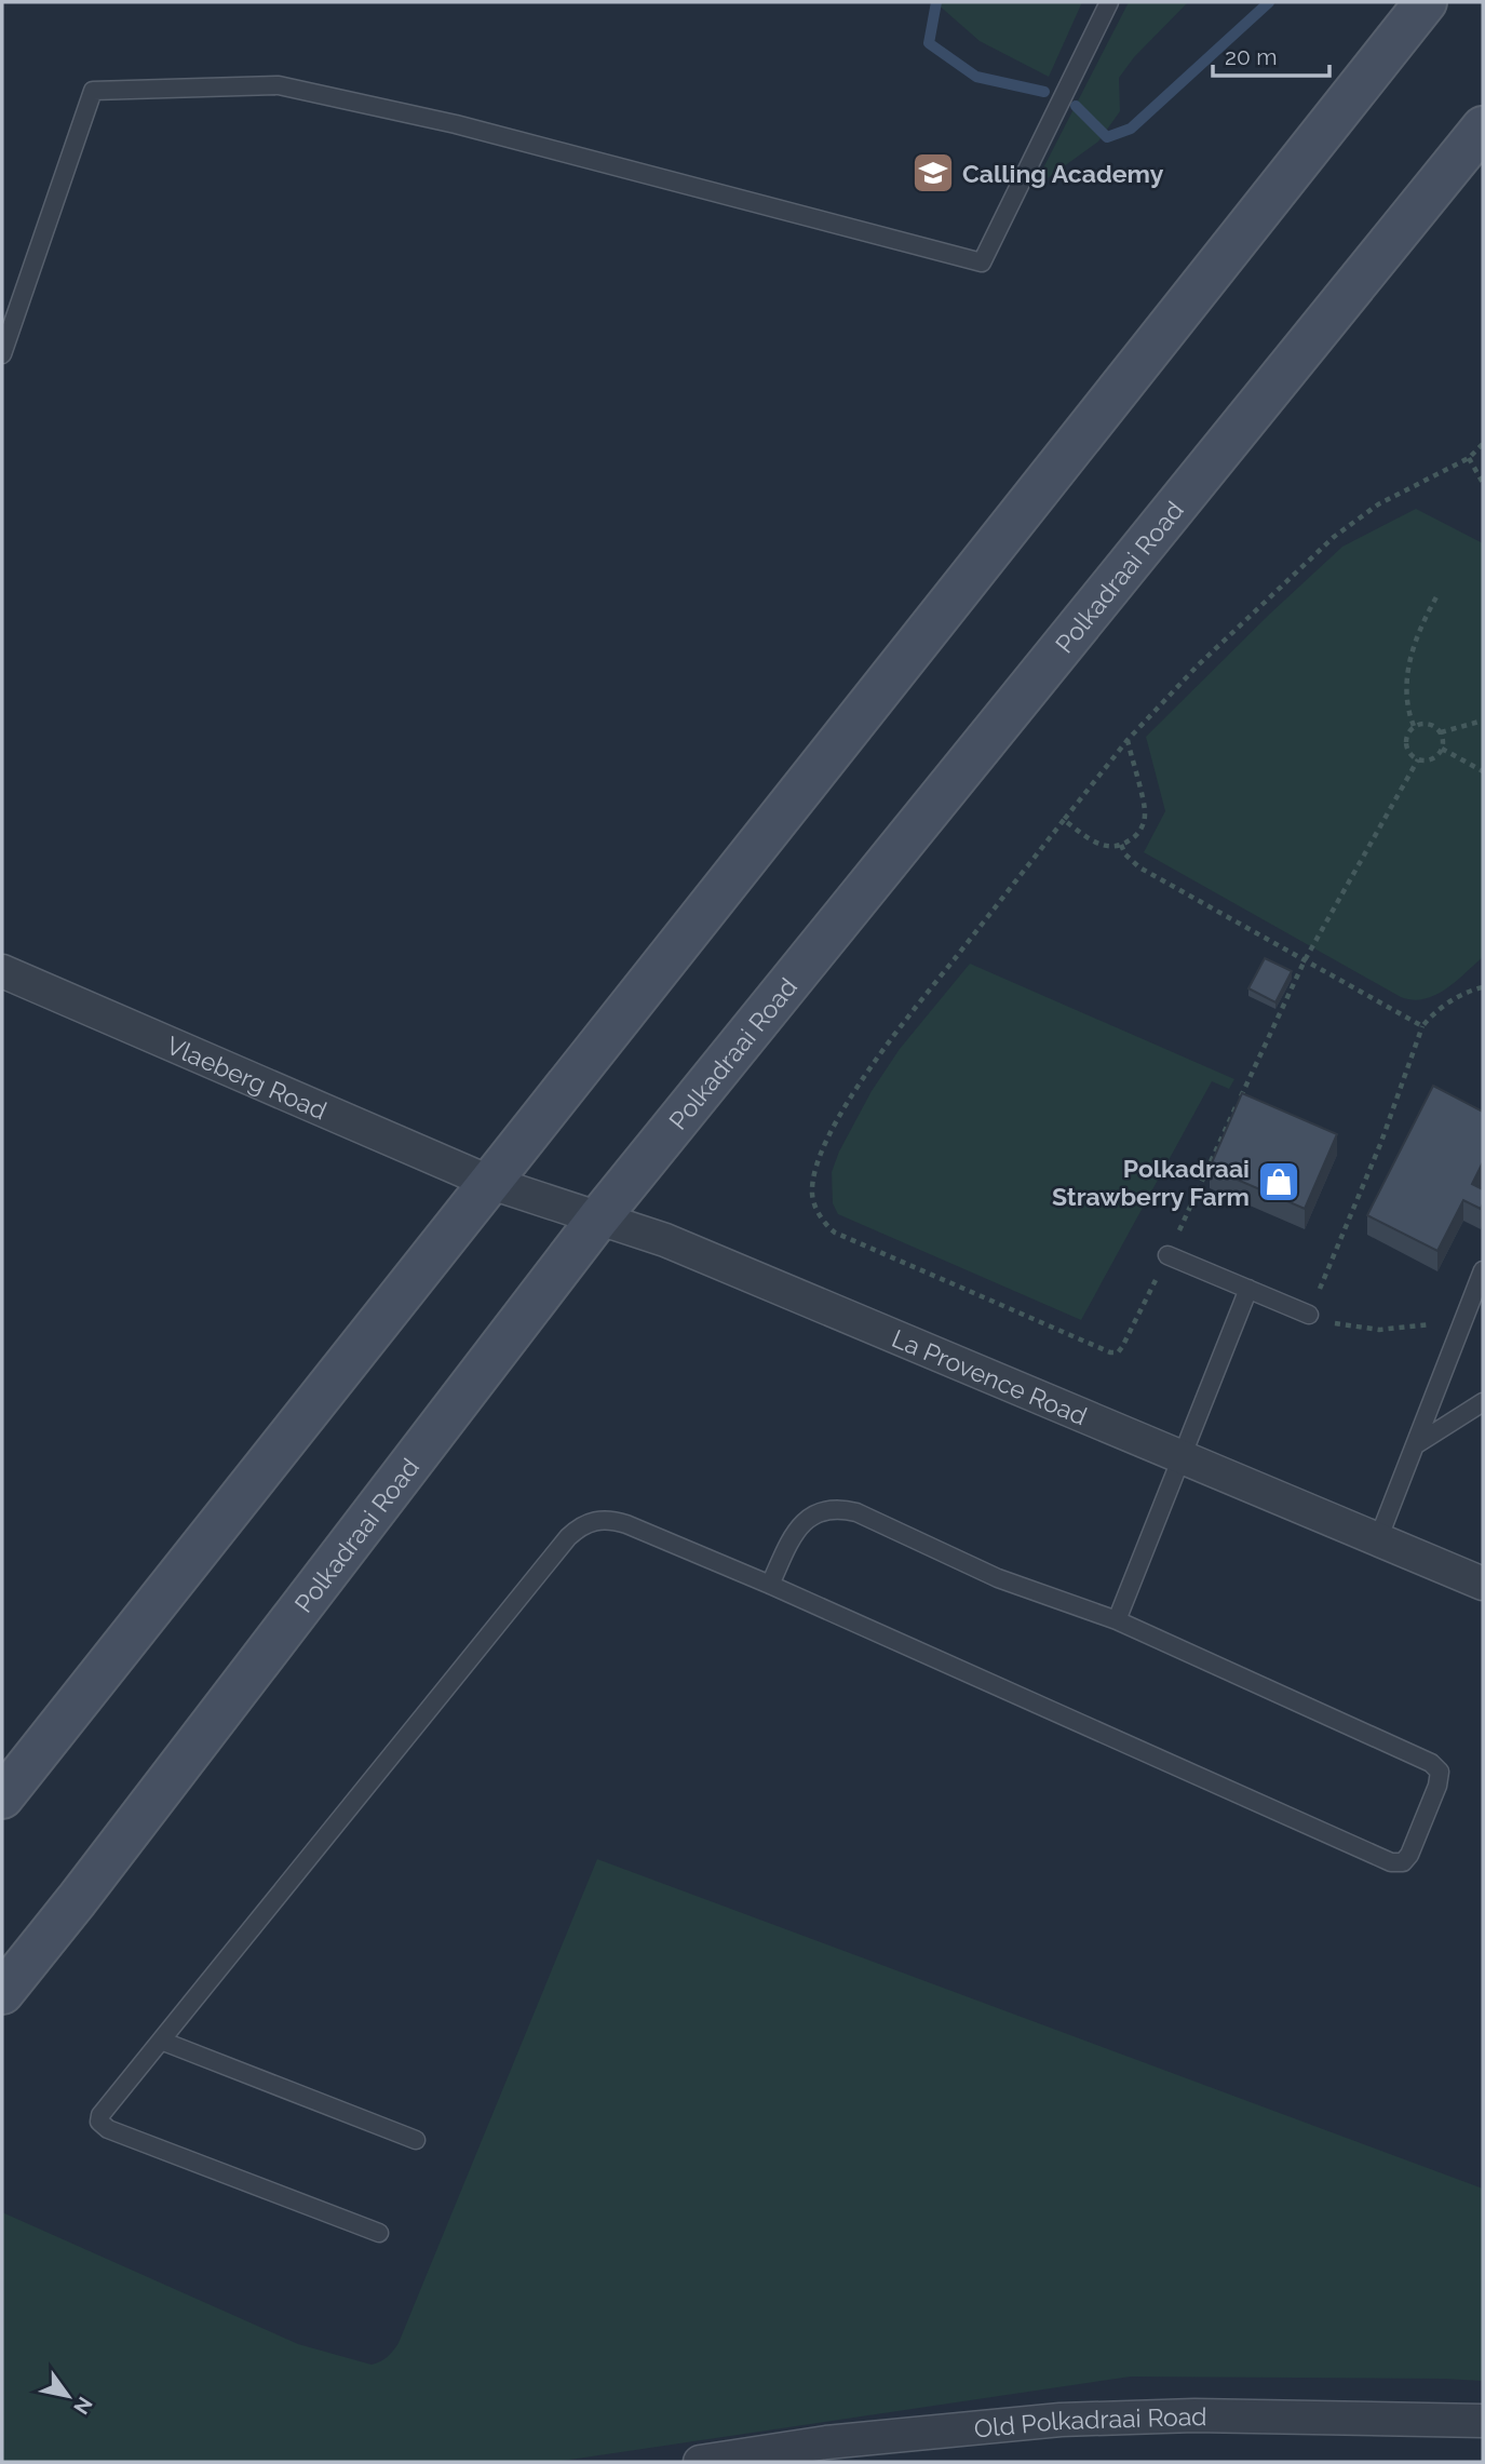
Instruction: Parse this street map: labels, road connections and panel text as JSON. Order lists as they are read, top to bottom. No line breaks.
{"streets":{"main road":["Polkadraai Road"],"street":["Vlaeberg Road","La Provence Road","Old Polkadraai Road"]},"crossings":[["Polkadraai Road","La Provence Road"],["Vlaeberg Road","La Provence Road"]],"places":{"school or university":["Calling Academy"],"shop":["Polkadraai Strawberry Farm"]},"scale_bar":"20 m","north":"bottom right"}
